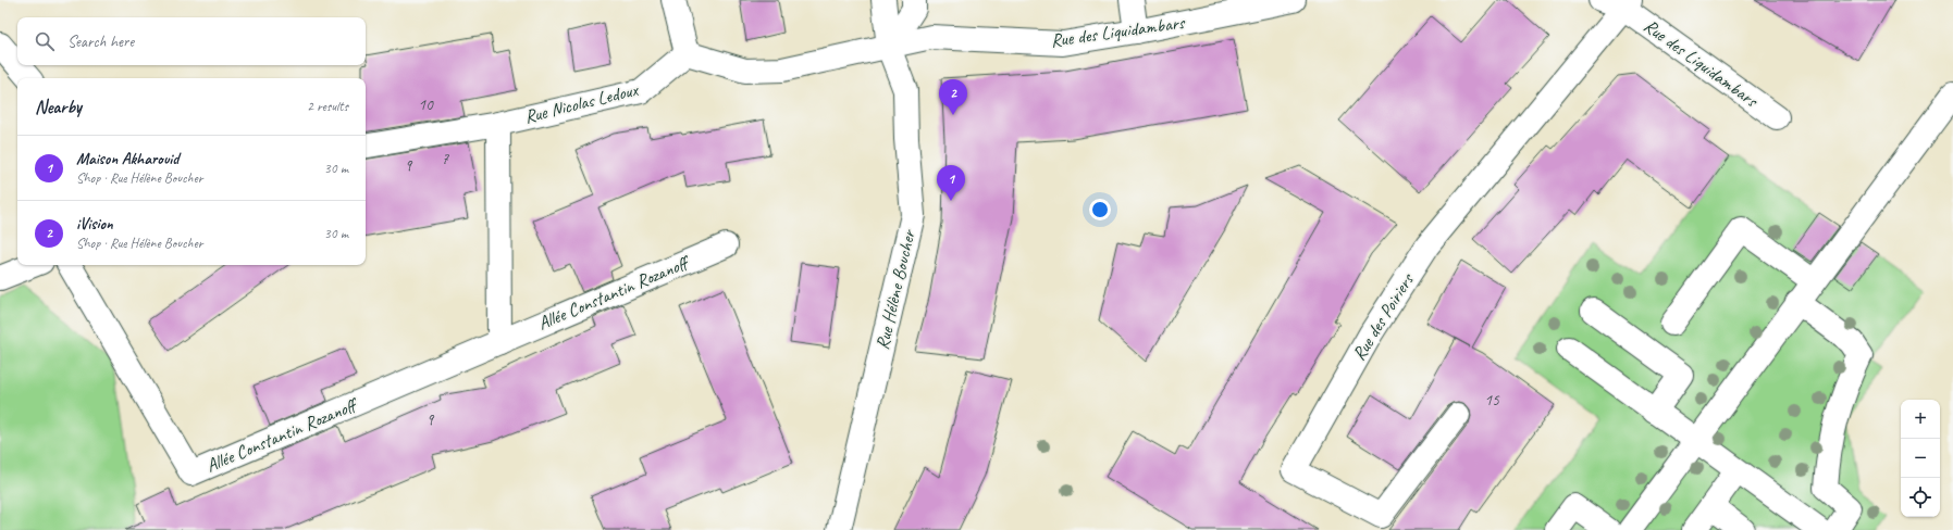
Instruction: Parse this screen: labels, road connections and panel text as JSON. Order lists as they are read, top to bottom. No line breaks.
{"streets":{"street":["Rue des Liquidambars","Rue Nicolas Ledoux","Rue Hélène Boucher","Allée Constantin Rozanoff","Rue des Poiriers"]},"crossings":[["Rue des Liquidambars","Rue Hélène Boucher"],["Rue des Liquidambars","Rue des Poiriers"]],"house_numbers":["10","7","9","15","9"],"page":{"search":"Search here","heading":["Nearby","2 results"],"pins":["2","1"],"list":[{"mark":"1","name":"Maison Akharouid","note":"Shop · Rue Hélène Boucher","value":"30 m"},{"mark":"2","name":"iVision","note":"Shop · Rue Hélène Boucher","value":"30 m"}],"map_buttons":["+","−"]}}
